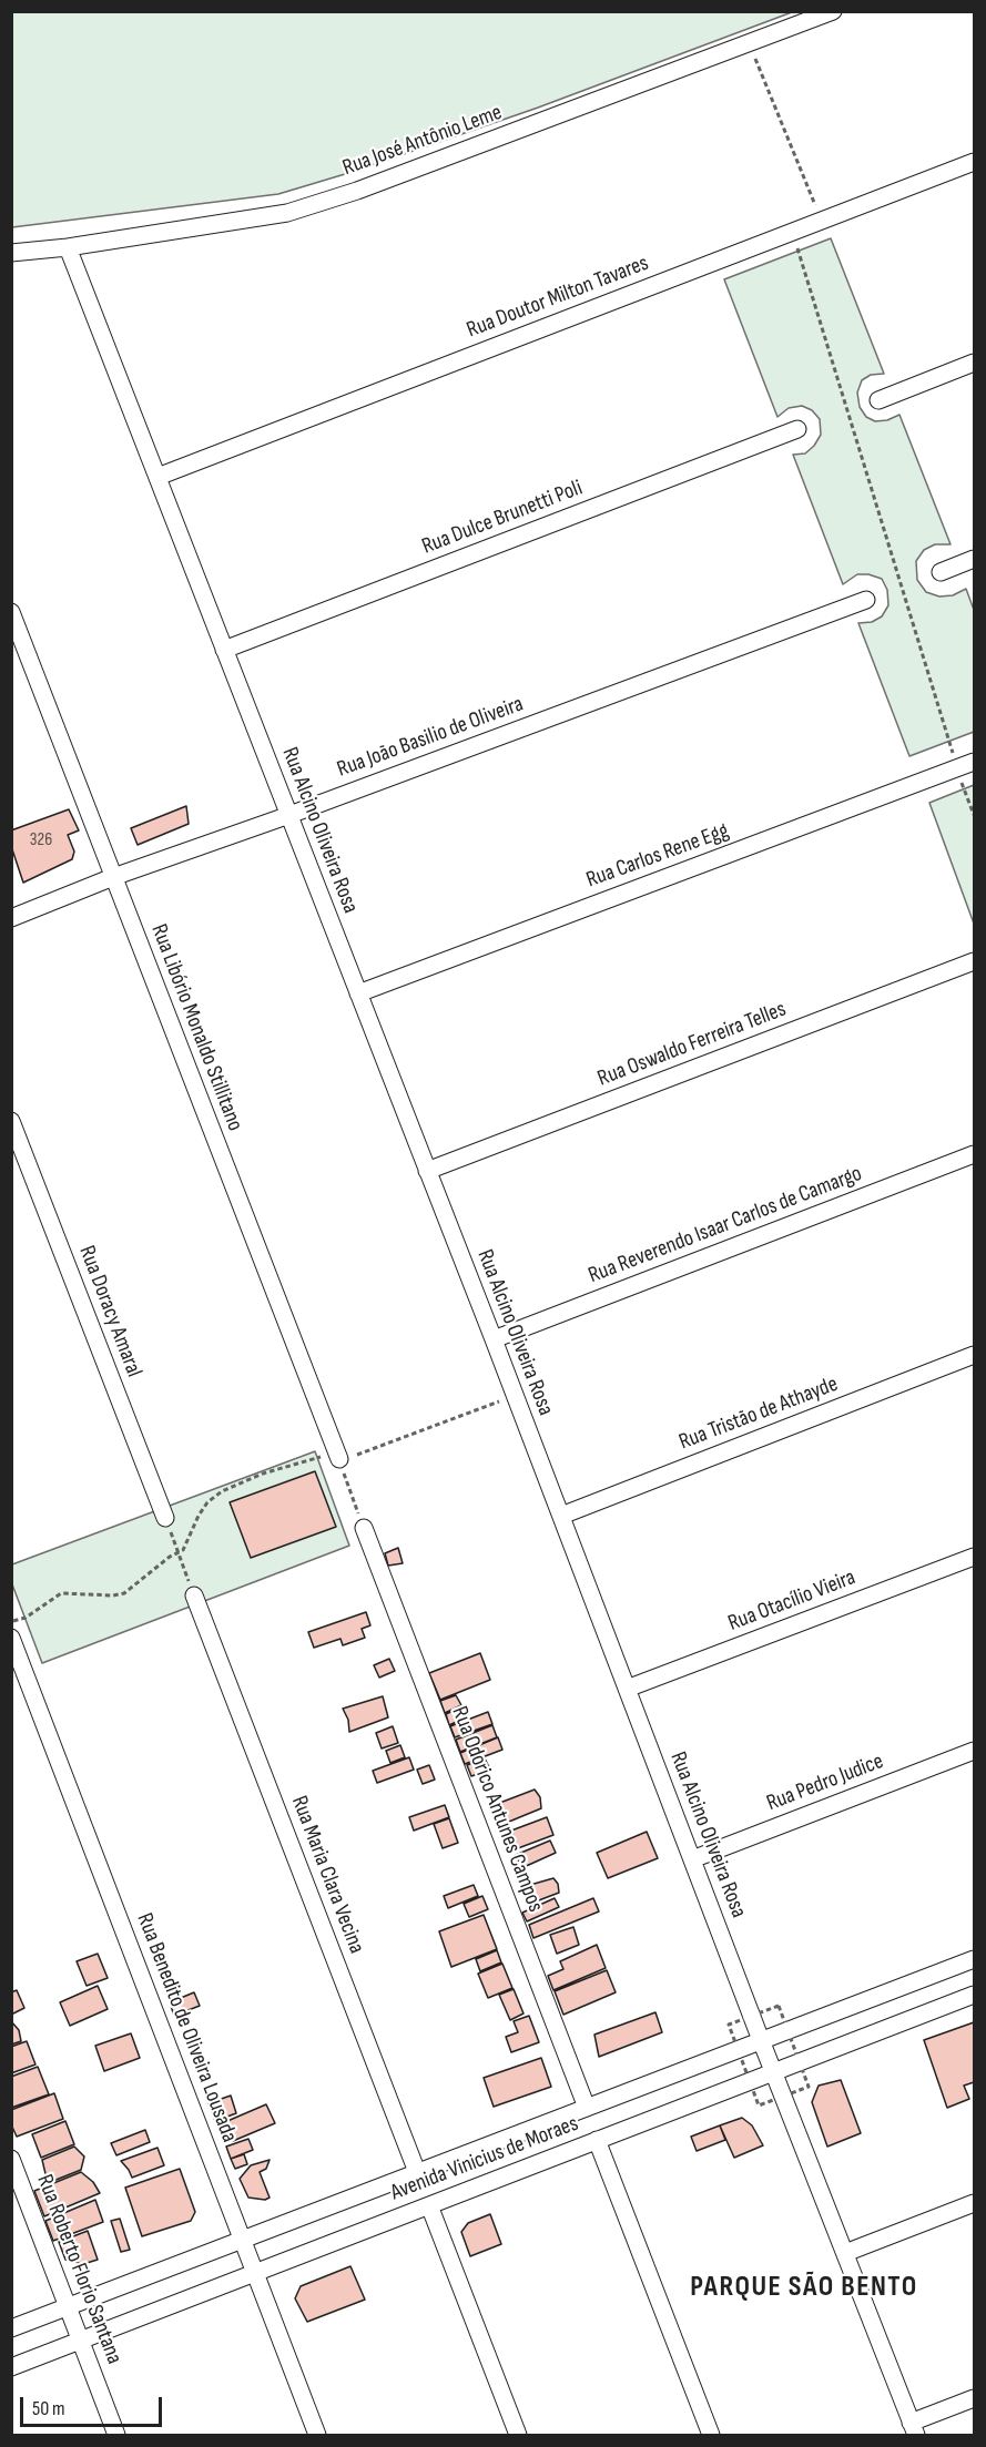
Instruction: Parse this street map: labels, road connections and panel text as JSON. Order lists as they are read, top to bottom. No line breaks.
{"streets":{"street":["Rua José Antônio Leme","Rua Doutor Milton Tavares","Rua Dulce Brunetti Poli","Rua João Basilio de Oliveira","Rua Alcino Oliveira Rosa","Rua Carlos Rene Egg","Rua Libório Monaldo Stillitano","Rua Oswaldo Ferreira Telles","Rua Reverendo Isaar Carlos de Camargo","Rua Doracy Amaral","Rua Tristão de Athayde","Rua Otacílio Vieira","Rua Pedro Judice","Rua Odorico Antunes Campos","Rua Maria Clara Vecina","Rua Benedito de Oliveira Lousada","Avenida Vinicius de Moraes","Rua Roberto Florio Santana"]},"crossings":[["Rua José Antônio Leme","Rua Alcino Oliveira Rosa"],["Rua Doutor Milton Tavares","Rua Alcino Oliveira Rosa"],["Rua Dulce Brunetti Poli","Rua Alcino Oliveira Rosa"],["Rua João Basilio de Oliveira","Rua Alcino Oliveira Rosa"],["Rua João Basilio de Oliveira","Rua Libório Monaldo Stillitano"],["Rua Alcino Oliveira Rosa","Rua Carlos Rene Egg"],["Rua Alcino Oliveira Rosa","Rua Oswaldo Ferreira Telles"],["Rua Alcino Oliveira Rosa","Rua Reverendo Isaar Carlos de Camargo"],["Rua Alcino Oliveira Rosa","Rua Tristão de Athayde"],["Rua Alcino Oliveira Rosa","Rua Otacílio Vieira"],["Rua Alcino Oliveira Rosa","Rua Pedro Judice"],["Rua Alcino Oliveira Rosa","Avenida Vinicius de Moraes"],["Rua Odorico Antunes Campos","Avenida Vinicius de Moraes"],["Rua Maria Clara Vecina","Avenida Vinicius de Moraes"],["Rua Benedito de Oliveira Lousada","Avenida Vinicius de Moraes"],["Avenida Vinicius de Moraes","Rua Roberto Florio Santana"]],"districts":["PARQUE SÃO BENTO"],"house_numbers":["326"],"scale_bar":"50 m"}
